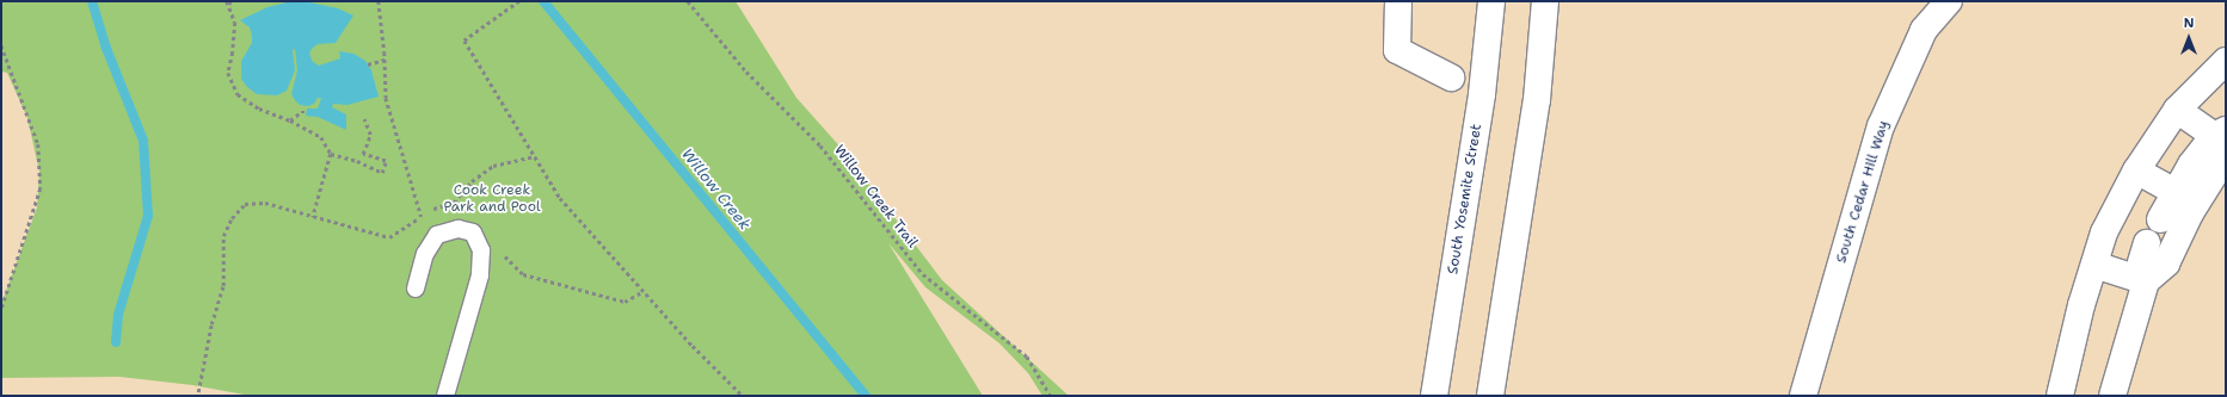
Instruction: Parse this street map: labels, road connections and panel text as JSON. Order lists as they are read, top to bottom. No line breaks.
{"streets":{"street":["South Cedar Hill Way","South Yosemite Street"],"path":["Willow Creek Trail"]},"water":["Willow Creek"],"parks":["Cook Creek Park and Pool"],"north":"top"}
